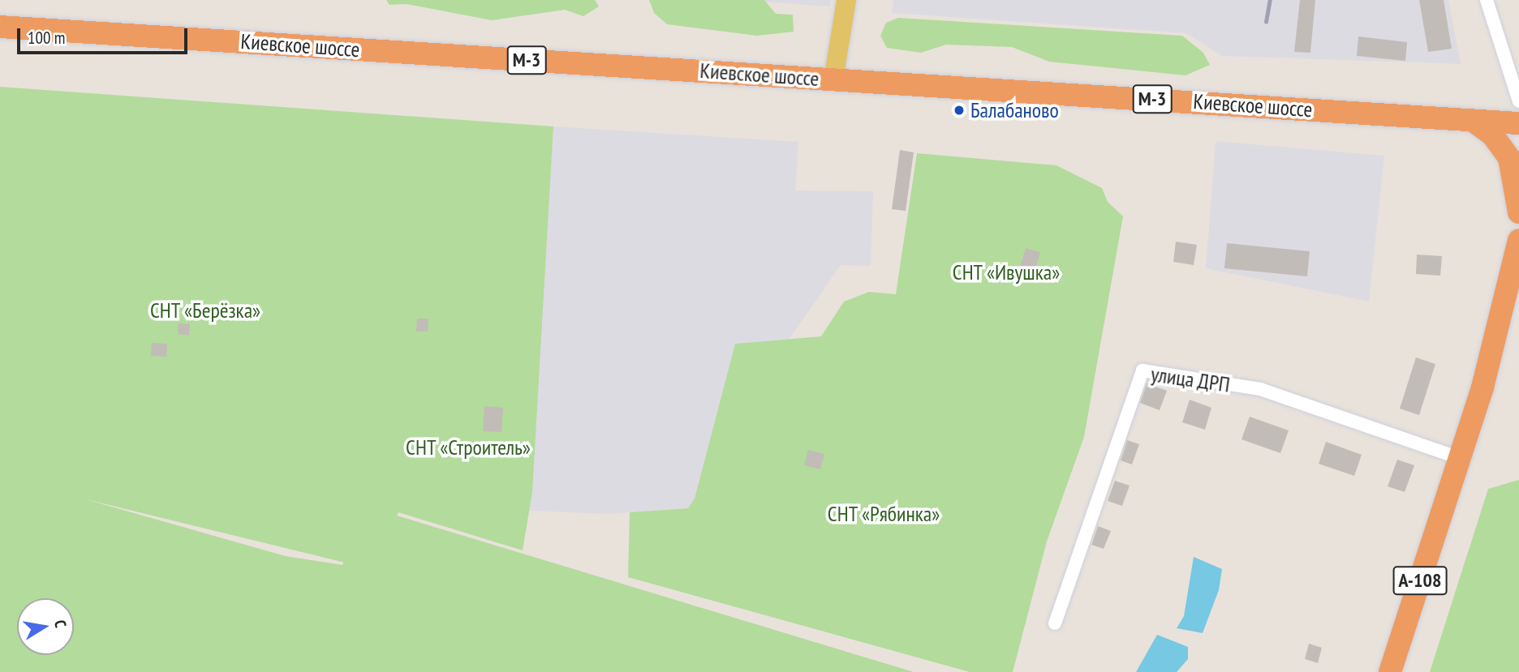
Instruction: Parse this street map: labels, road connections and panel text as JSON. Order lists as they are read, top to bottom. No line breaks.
{"streets":{"highway":["Киевское шоссе","М-3","А-108"],"street":["улица ДРП"]},"crossings":[["улица ДРП","А-108"]],"parks":["СНТ «Ивушка»","СНТ «Берёзка»","СНТ «Строитель»","СНТ «Рябинка»"],"places":["Балабаново"],"scale_bar":"100 m","north":"right"}
